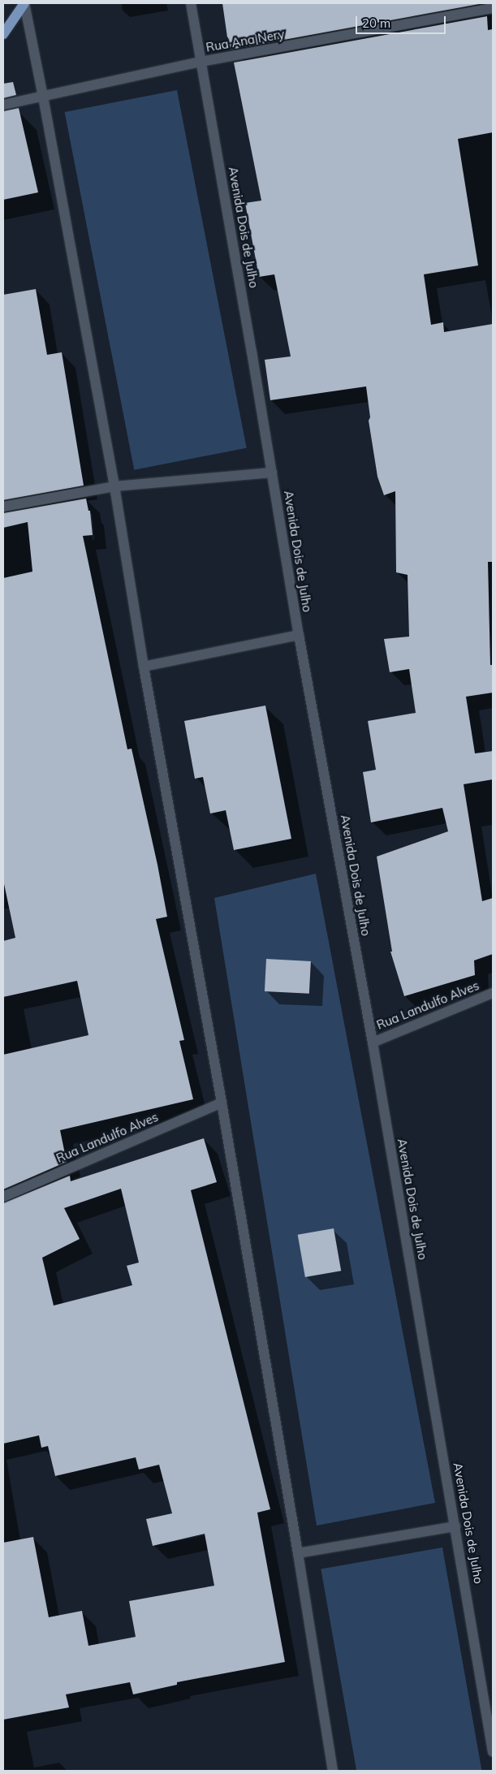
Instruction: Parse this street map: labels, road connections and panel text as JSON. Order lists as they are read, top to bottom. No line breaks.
{"streets":{"street":["Rua Ana Nery","Avenida Dois de Julho","Rua Landulfo Alves"]},"crossings":[["Rua Ana Nery","Avenida Dois de Julho"],["Avenida Dois de Julho","Rua Landulfo Alves"]],"scale_bar":"20 m"}
